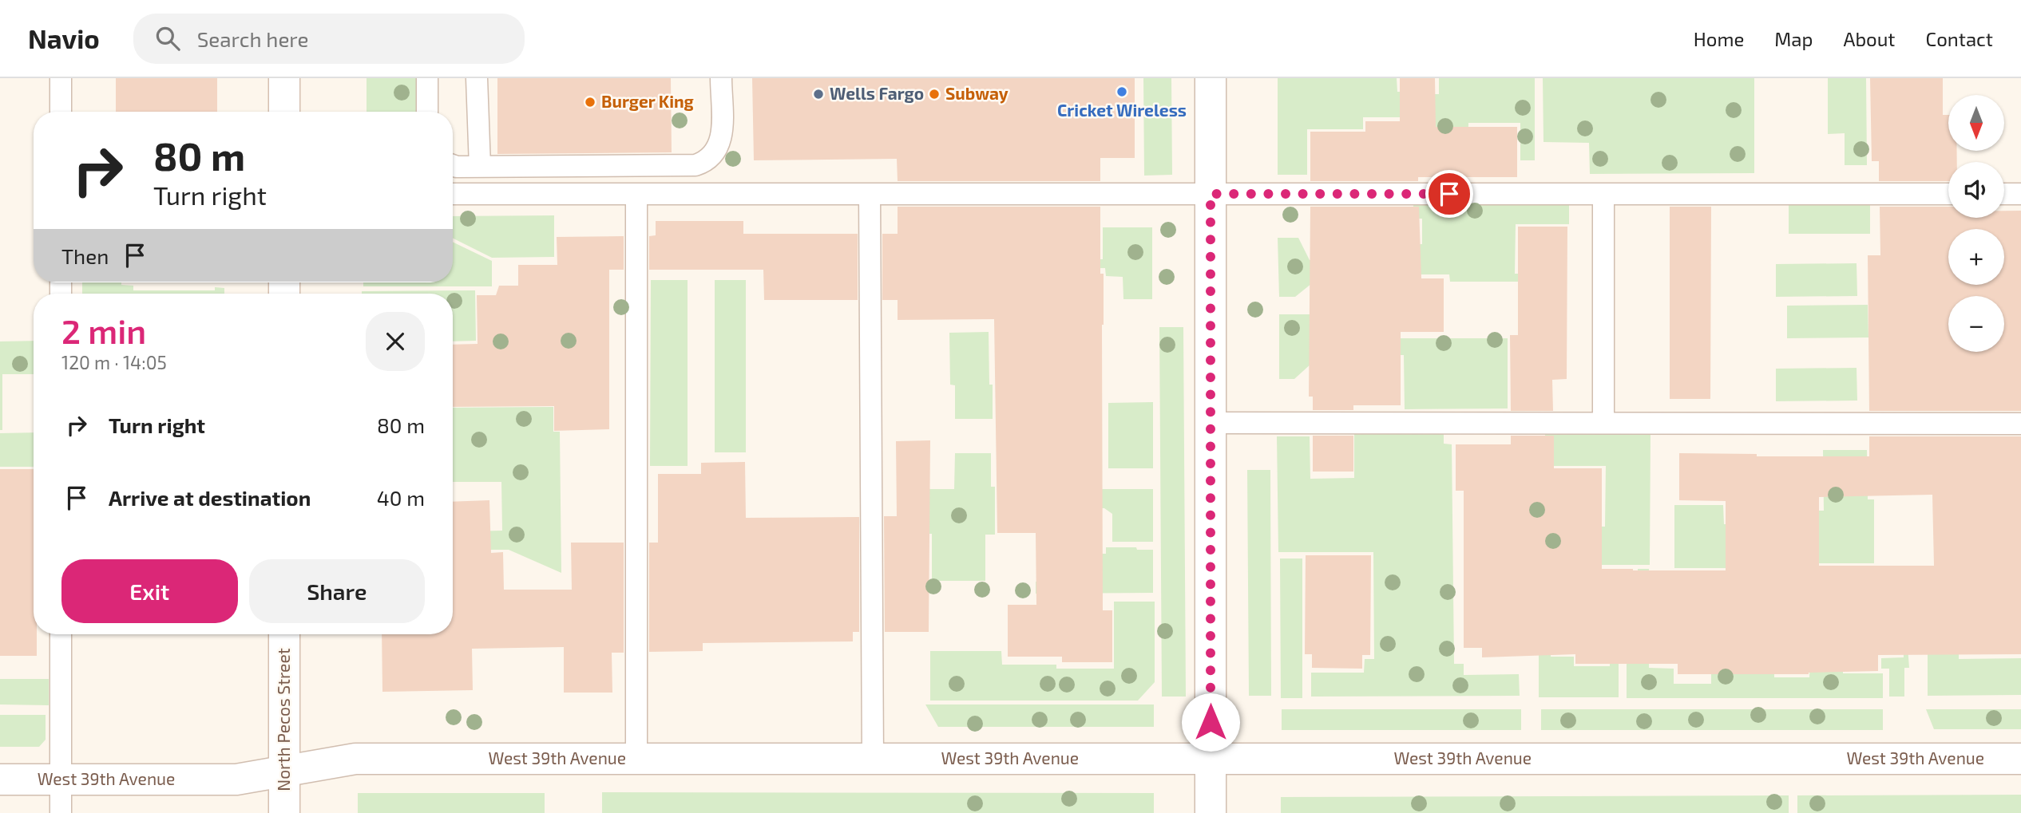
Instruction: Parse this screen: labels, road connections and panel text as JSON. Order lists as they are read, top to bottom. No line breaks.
{"streets":{"street":["North Pecos Street","West 39th Avenue"]},"crossings":[["North Pecos Street","West 39th Avenue"]],"places":["Cricket Wireless","Wells Fargo","Subway","Burger King"],"north":"bottom","page":{"header":"Navio","search":"Search here","nav":["Home","Map","About","Contact"],"map_buttons":["+","−"],"turn":["80 m","Turn right"],"then":"Then","heading":["2 min","120 m · 14:05"],"list":[{"name":"Turn right","value":"80 m"},{"name":"Arrive at destination","value":"40 m"}],"buttons":["Exit","Share"]}}
